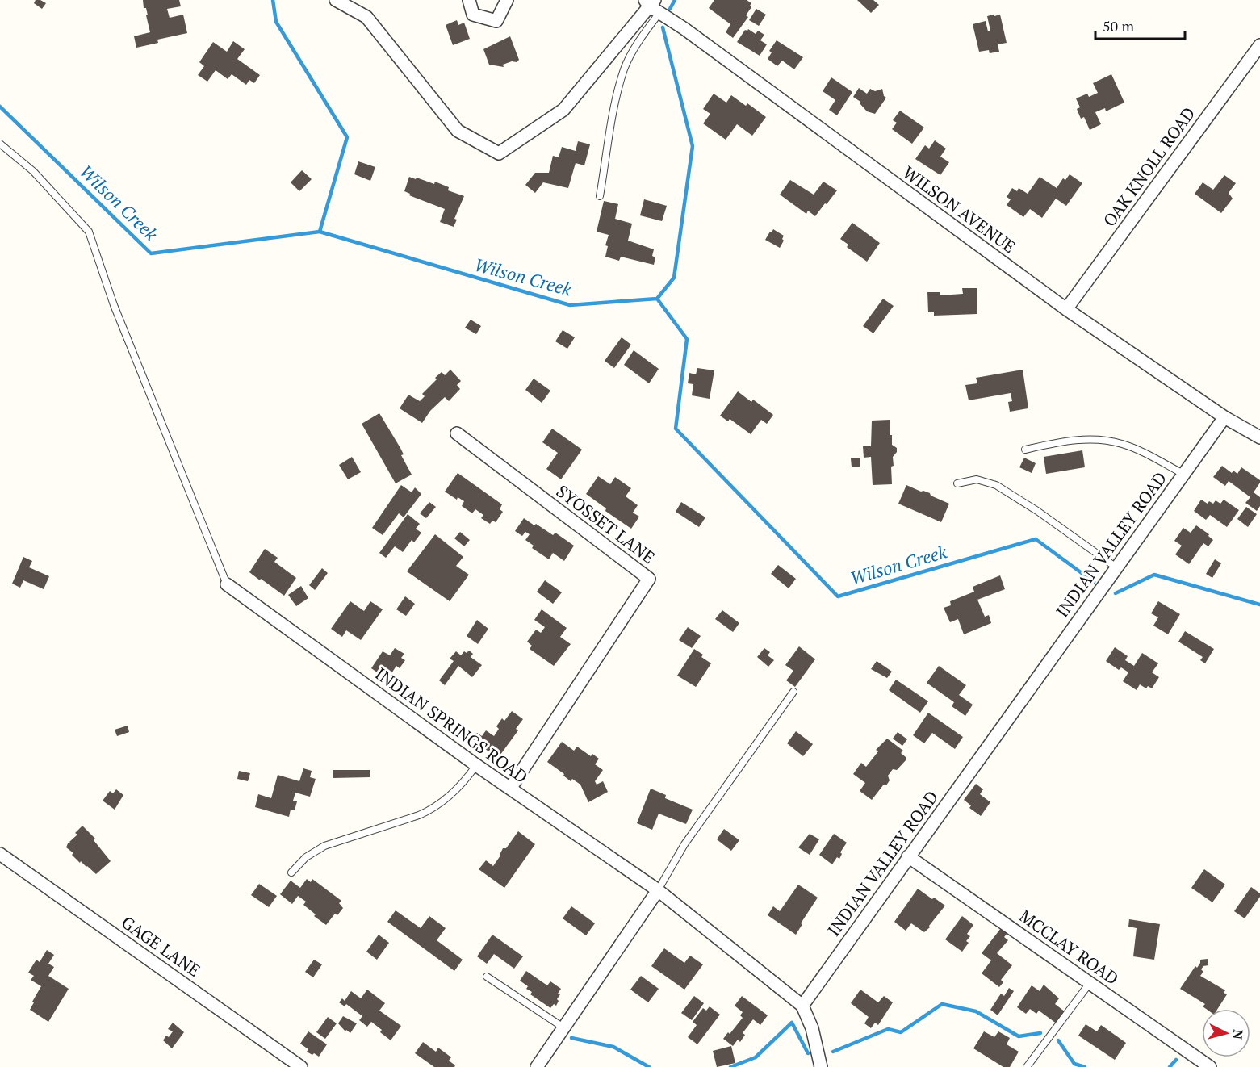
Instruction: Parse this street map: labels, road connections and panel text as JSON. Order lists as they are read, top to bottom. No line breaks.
{"streets":{"street":["OAK KNOLL ROAD","WILSON AVENUE","SYOSSET LANE","INDIAN VALLEY ROAD","INDIAN SPRINGS ROAD","GAGE LANE","MCCLAY ROAD"]},"crossings":[["OAK KNOLL ROAD","WILSON AVENUE"],["WILSON AVENUE","INDIAN VALLEY ROAD"],["SYOSSET LANE","INDIAN SPRINGS ROAD"],["INDIAN VALLEY ROAD","MCCLAY ROAD"]],"water":["Wilson Creek"],"scale_bar":"50 m","north":"right"}
